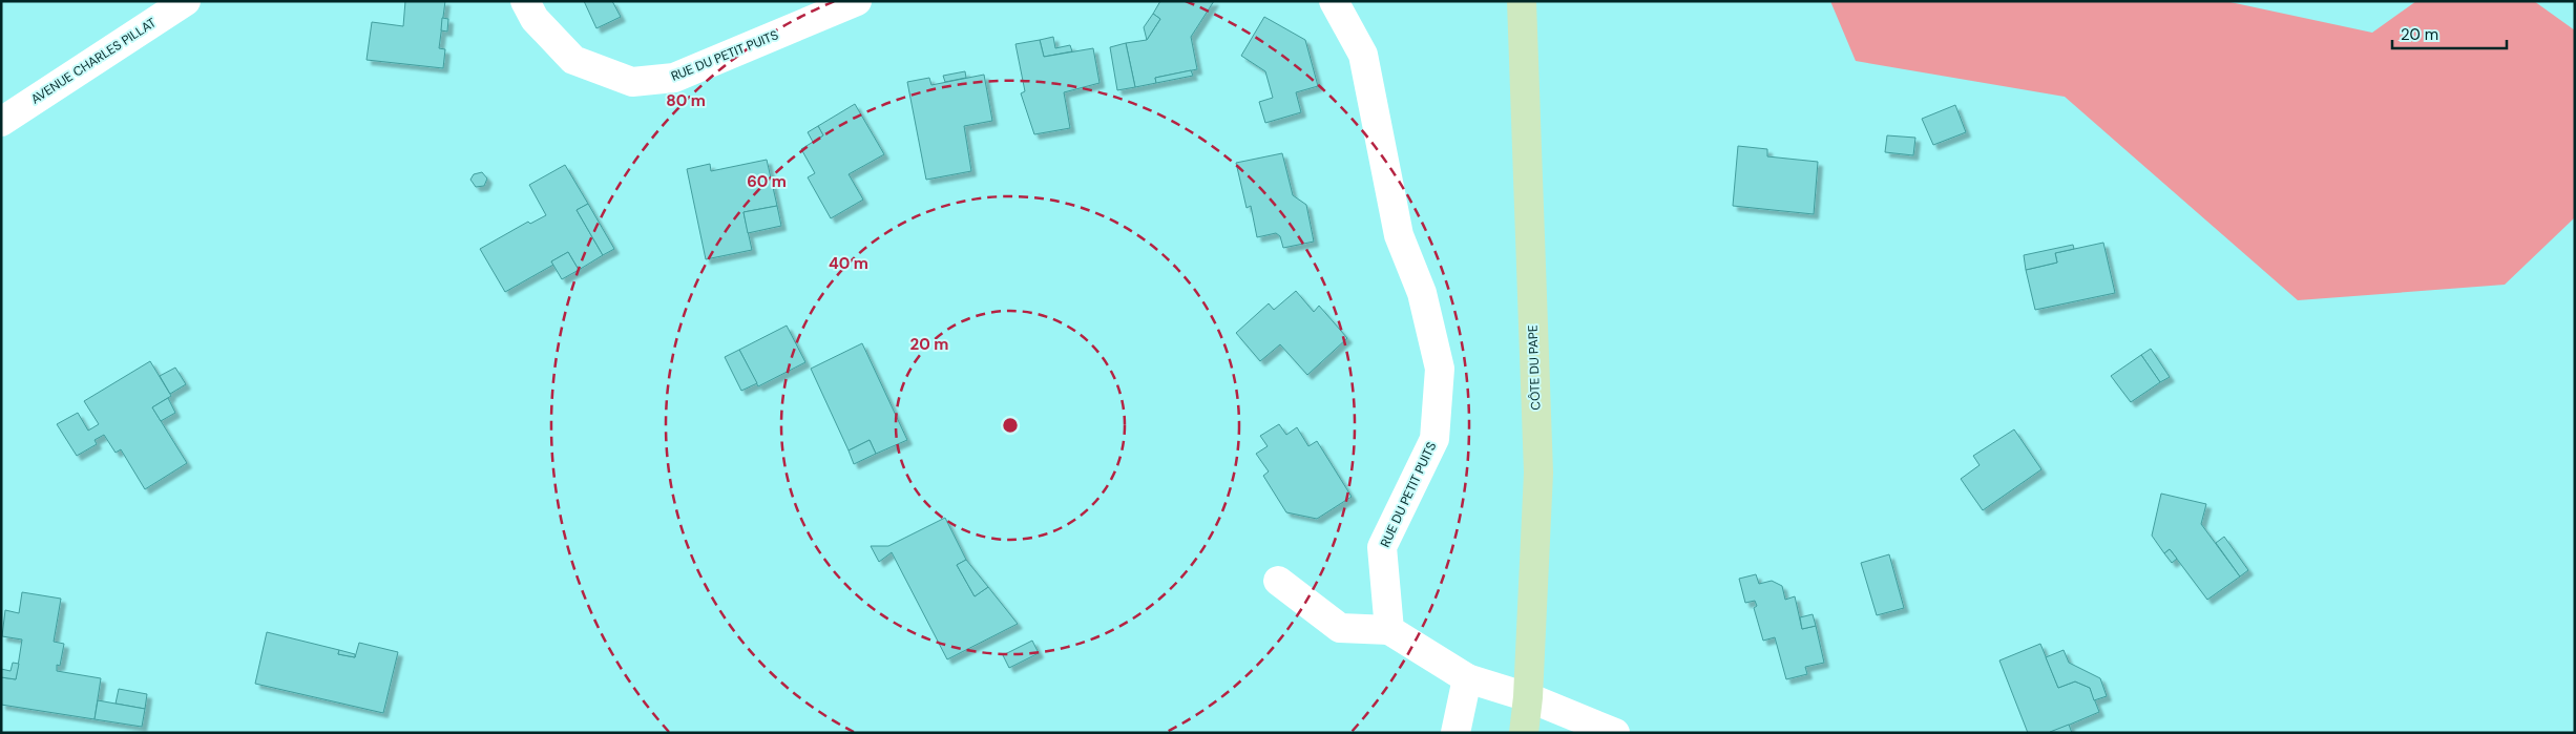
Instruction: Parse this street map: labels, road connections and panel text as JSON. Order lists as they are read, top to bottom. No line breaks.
{"streets":{"main road":["CÔTE DU PAPE"],"street":["RUE DU PETIT PUITS","AVENUE CHARLES PILLAT"]},"scale_bar":"20 m","rings":["80 m","60 m","40 m","20 m"]}
